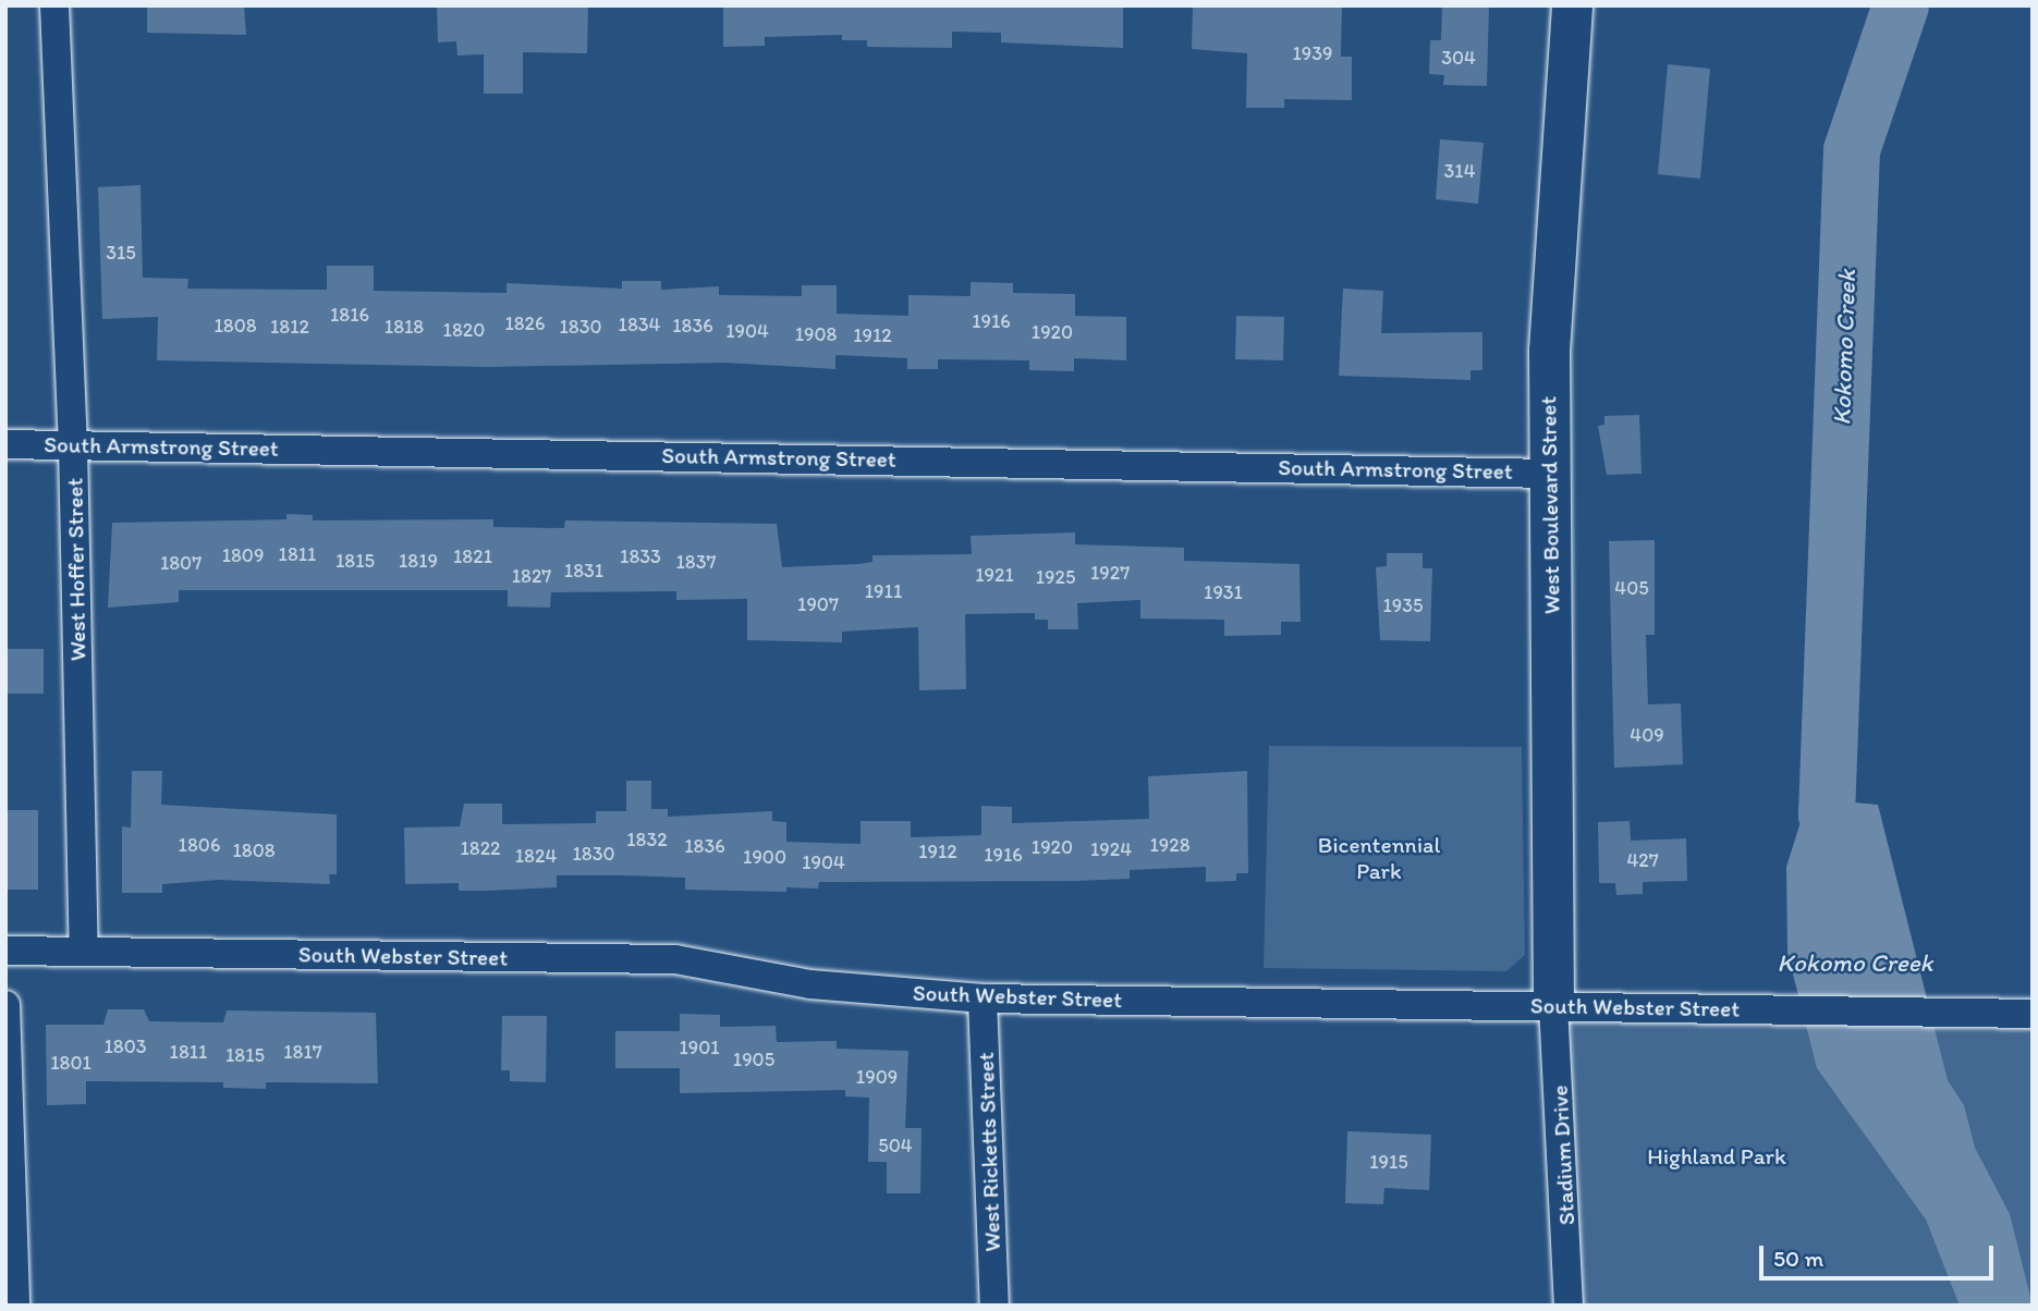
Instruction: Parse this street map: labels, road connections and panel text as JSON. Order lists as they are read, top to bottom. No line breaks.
{"streets":{"main road":["West Boulevard Street"],"street":["South Armstrong Street","West Hoffer Street","South Webster Street","West Ricketts Street","Stadium Drive"]},"crossings":[["South Armstrong Street","West Boulevard Street"],["South Armstrong Street","West Hoffer Street"],["West Boulevard Street","South Webster Street"],["West Boulevard Street","Stadium Drive"],["West Hoffer Street","South Webster Street"],["South Webster Street","West Ricketts Street"],["South Webster Street","Stadium Drive"]],"water":["Kokomo Creek"],"parks":["Bicentennial Park","Highland Park"],"house_numbers":["1939","304","314","315","1816","1916","1826","1834","1808","1836","1812","1818","1830","1820","1904","1920","1908","1912","1811","1809","1821","1833","1815","1819","1837","1807","1831","1927","1921","1827","1925","405","1911","1931","1907","1935","409","1832","1806","1928","1836","1920","1822","1924","1808","1912","1830","1916","1824","1900","427","1904","1803","1901","1811","1817","1815","1905","1801","1909","504","1915"],"scale_bar":"50 m"}
